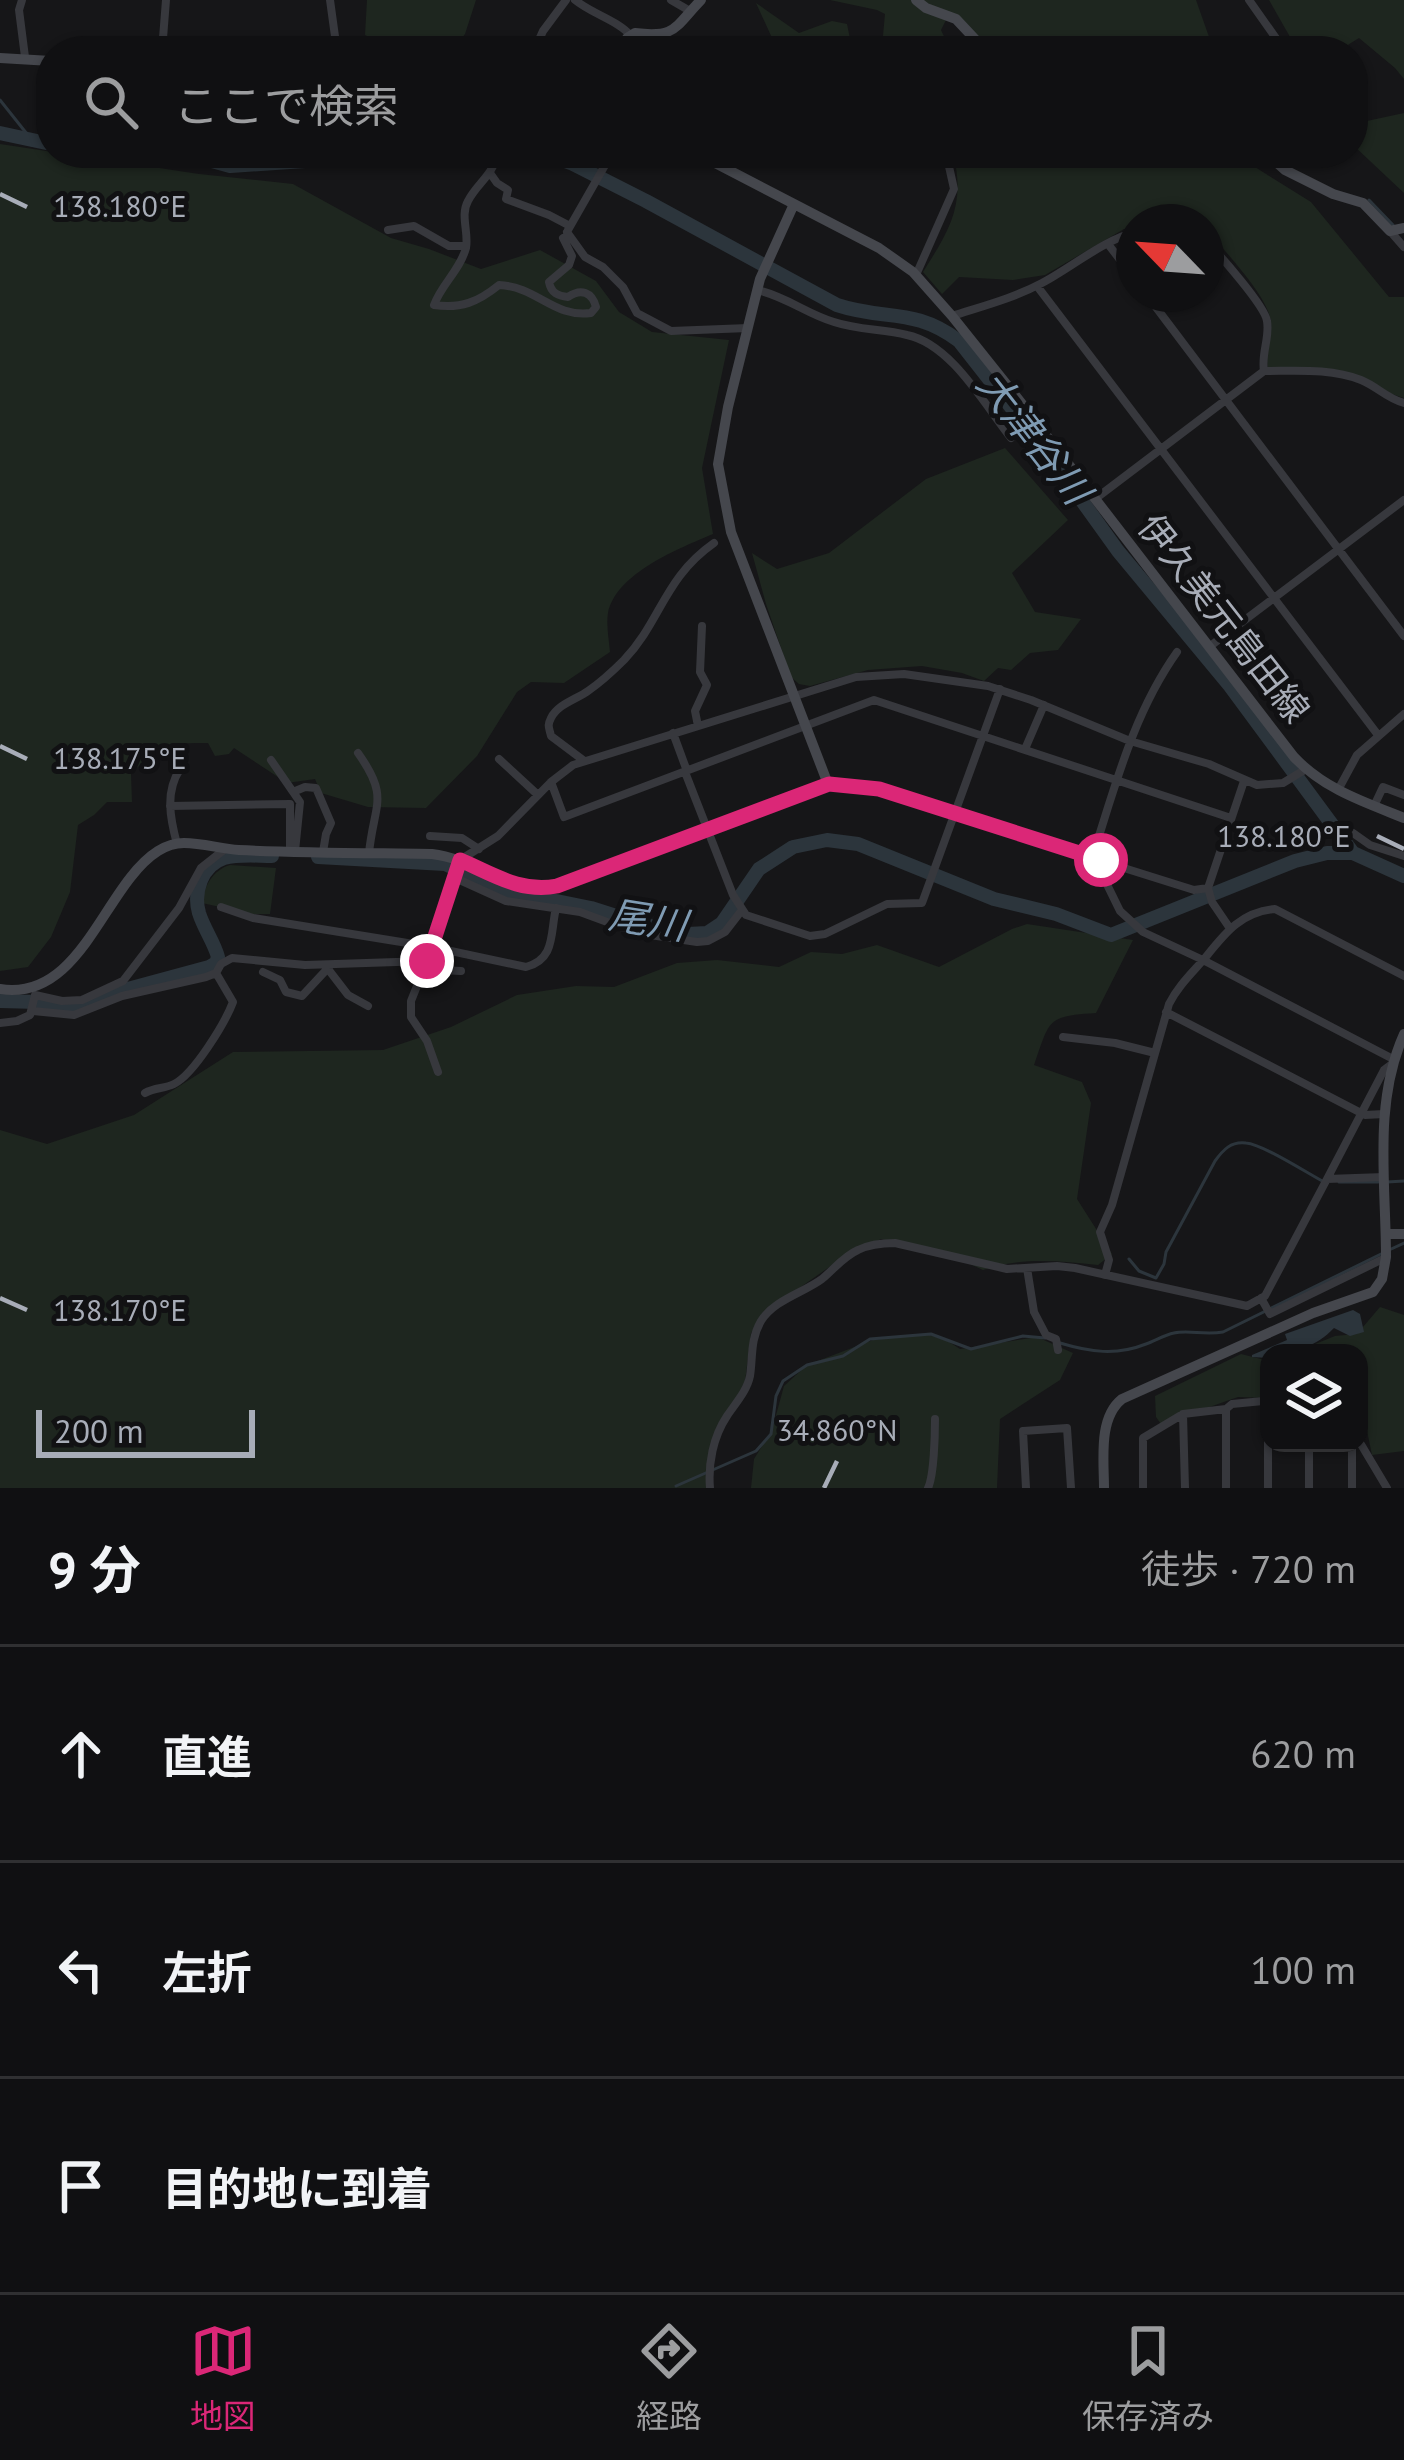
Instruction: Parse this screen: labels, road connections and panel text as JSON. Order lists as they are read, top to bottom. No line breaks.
{"streets":{"street":["伊久美元島田線"]},"water":["大津谷川","尾川"],"scale_bar":"200 m","north":"top left","page":{"search":"ここで検索","scale":"200 m","heading":["9 分","徒歩 · 720 m"],"list":[["直進","620 m"],["左折","100 m"],"目的地に到着"],"nav":["地図","経路","保存済み"]},"coordinates":["138.180°E","138.175°E","138.170°E","34.860°N"]}
